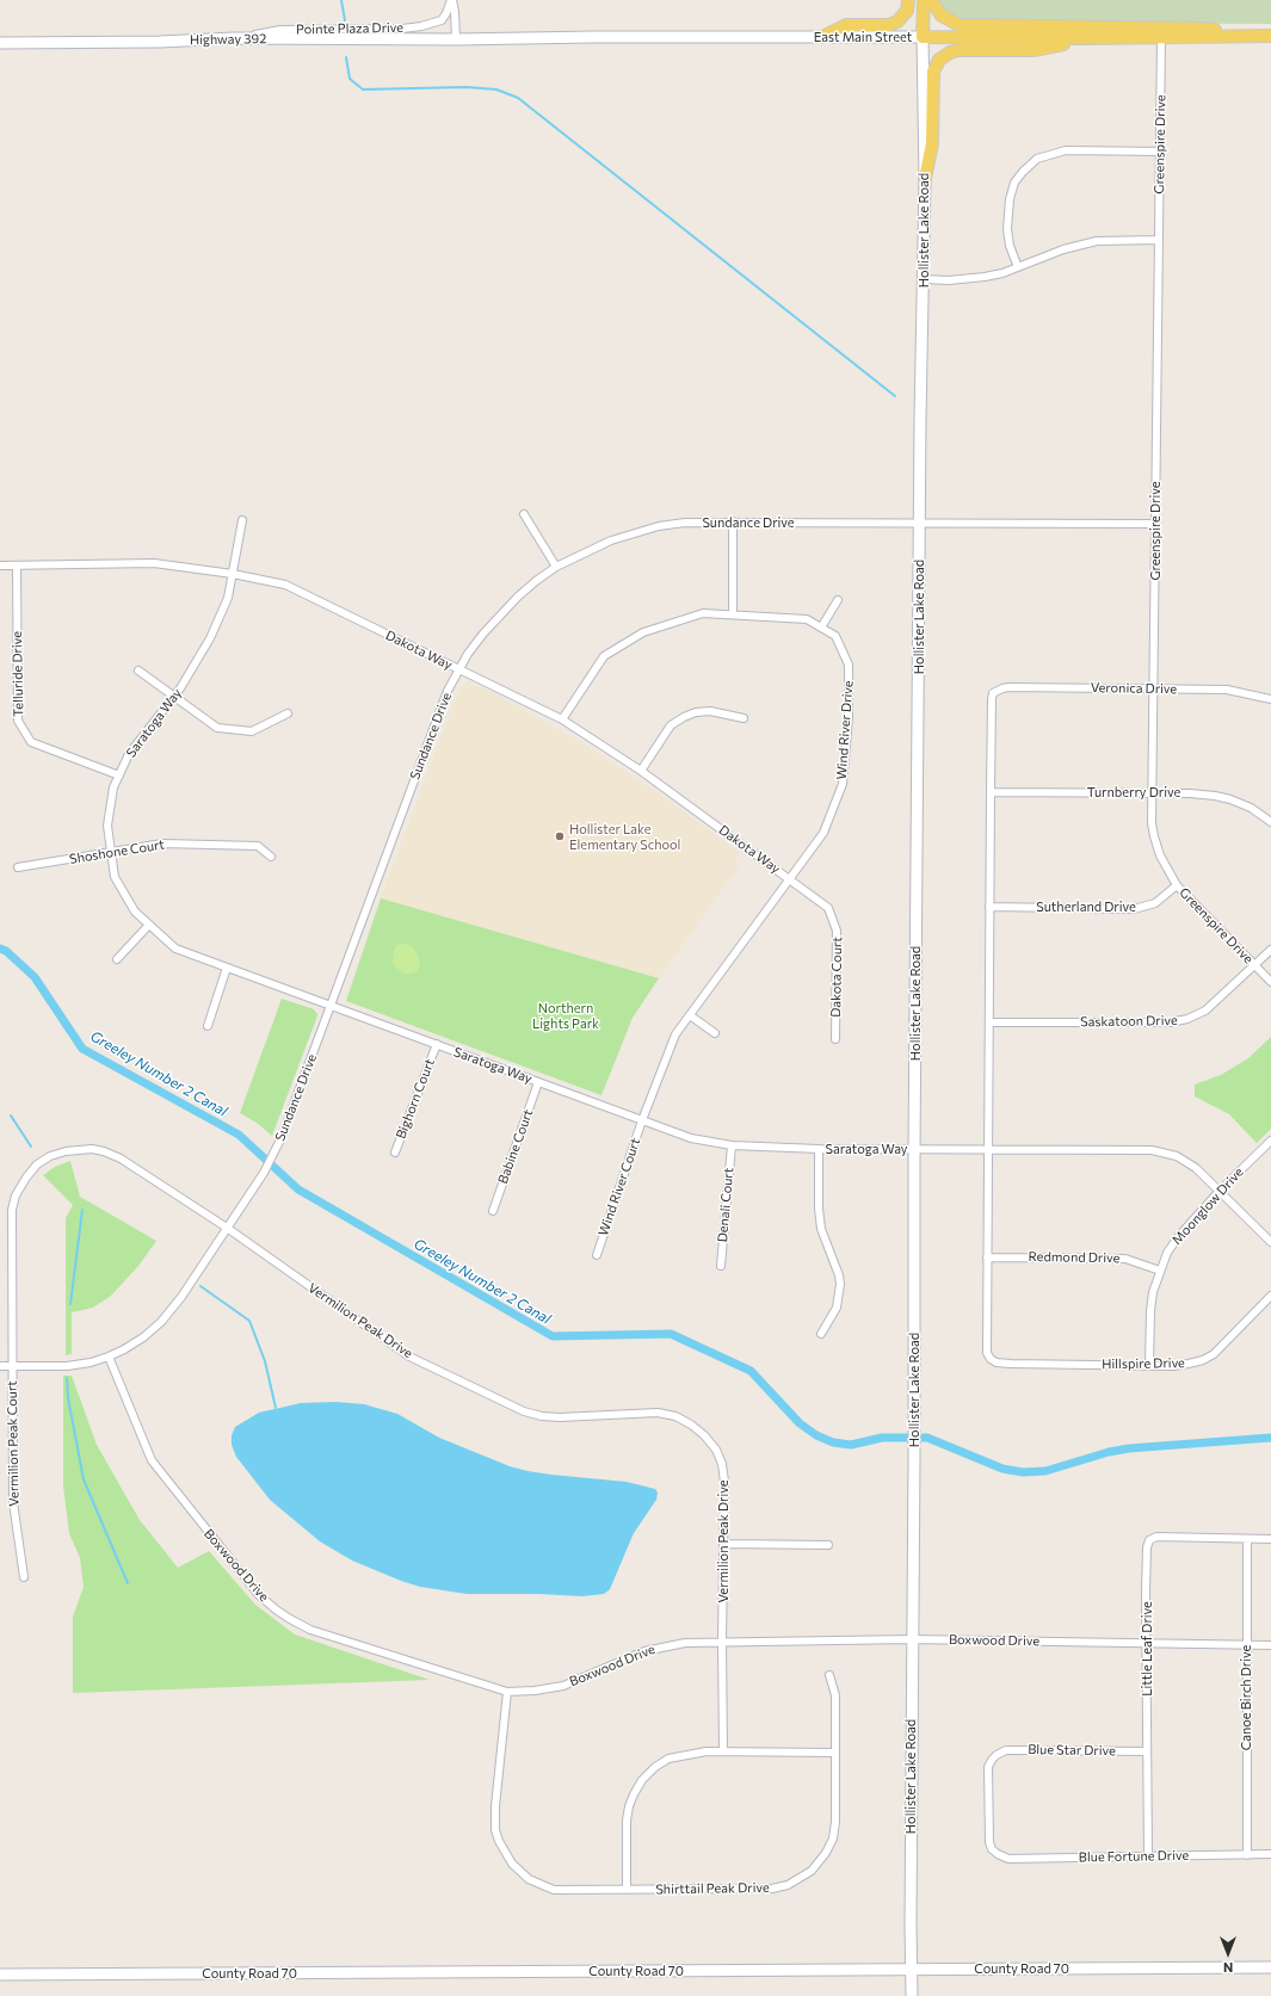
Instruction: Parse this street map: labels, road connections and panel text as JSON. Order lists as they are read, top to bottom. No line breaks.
{"streets":{"main road":["East Main Street"],"street":["Pointe Plaza Drive","Highway 392","Greenspire Drive","Hollister Lake Road","Sundance Drive","Dakota Way","Telluride Drive","Veronica Drive","Saratoga Way","Wind River Drive","Turnberry Drive","Shoshone Court","Sutherland Drive","Dakota Court","Saskatoon Drive","Bighorn Court","Babine Court","Wind River Court","Denali Court","Moonglow Drive","Redmond Drive","Vermilion Peak Drive","Hillspire Drive","Vermilion Peak Court","Boxwood Drive","Little Leaf Drive","Canoe Birch Drive","Blue Star Drive","Blue Fortune Drive","Shirttail Peak Drive","County Road 70"]},"crossings":[["Pointe Plaza Drive","East Main Street"],["Pointe Plaza Drive","Highway 392"],["East Main Street","Highway 392"],["East Main Street","Greenspire Drive"],["East Main Street","Hollister Lake Road"],["Greenspire Drive","Sundance Drive"],["Greenspire Drive","Veronica Drive"],["Greenspire Drive","Turnberry Drive"],["Greenspire Drive","Sutherland Drive"],["Greenspire Drive","Saskatoon Drive"],["Hollister Lake Road","Sundance Drive"],["Hollister Lake Road","Saratoga Way"],["Hollister Lake Road","Boxwood Drive"],["Hollister Lake Road","County Road 70"],["Sundance Drive","Dakota Way"],["Sundance Drive","Saratoga Way"],["Sundance Drive","Vermilion Peak Drive"],["Sundance Drive","Vermilion Peak Court"],["Sundance Drive","Boxwood Drive"],["Dakota Way","Telluride Drive"],["Dakota Way","Saratoga Way"],["Dakota Way","Wind River Drive"],["Dakota Way","Dakota Court"],["Telluride Drive","Saratoga Way"],["Veronica Drive","Turnberry Drive"],["Saratoga Way","Wind River Drive"],["Saratoga Way","Shoshone Court"],["Saratoga Way","Bighorn Court"],["Saratoga Way","Babine Court"],["Saratoga Way","Wind River Court"],["Saratoga Way","Denali Court"],["Saratoga Way","Moonglow Drive"],["Wind River Drive","Dakota Court"],["Wind River Drive","Wind River Court"],["Moonglow Drive","Redmond Drive"],["Moonglow Drive","Hillspire Drive"],["Redmond Drive","Hillspire Drive"],["Vermilion Peak Drive","Vermilion Peak Court"],["Vermilion Peak Drive","Boxwood Drive"],["Boxwood Drive","Little Leaf Drive"],["Boxwood Drive","Canoe Birch Drive"],["Boxwood Drive","Shirttail Peak Drive"],["Little Leaf Drive","Canoe Birch Drive"],["Little Leaf Drive","Blue Star Drive"],["Little Leaf Drive","Blue Fortune Drive"],["Canoe Birch Drive","Blue Fortune Drive"],["Blue Star Drive","Blue Fortune Drive"]],"water":["Greeley Number 2 Canal"],"parks":["Northern Lights Park"],"places":["Hollister Lake Elementary School"],"north":"bottom"}
